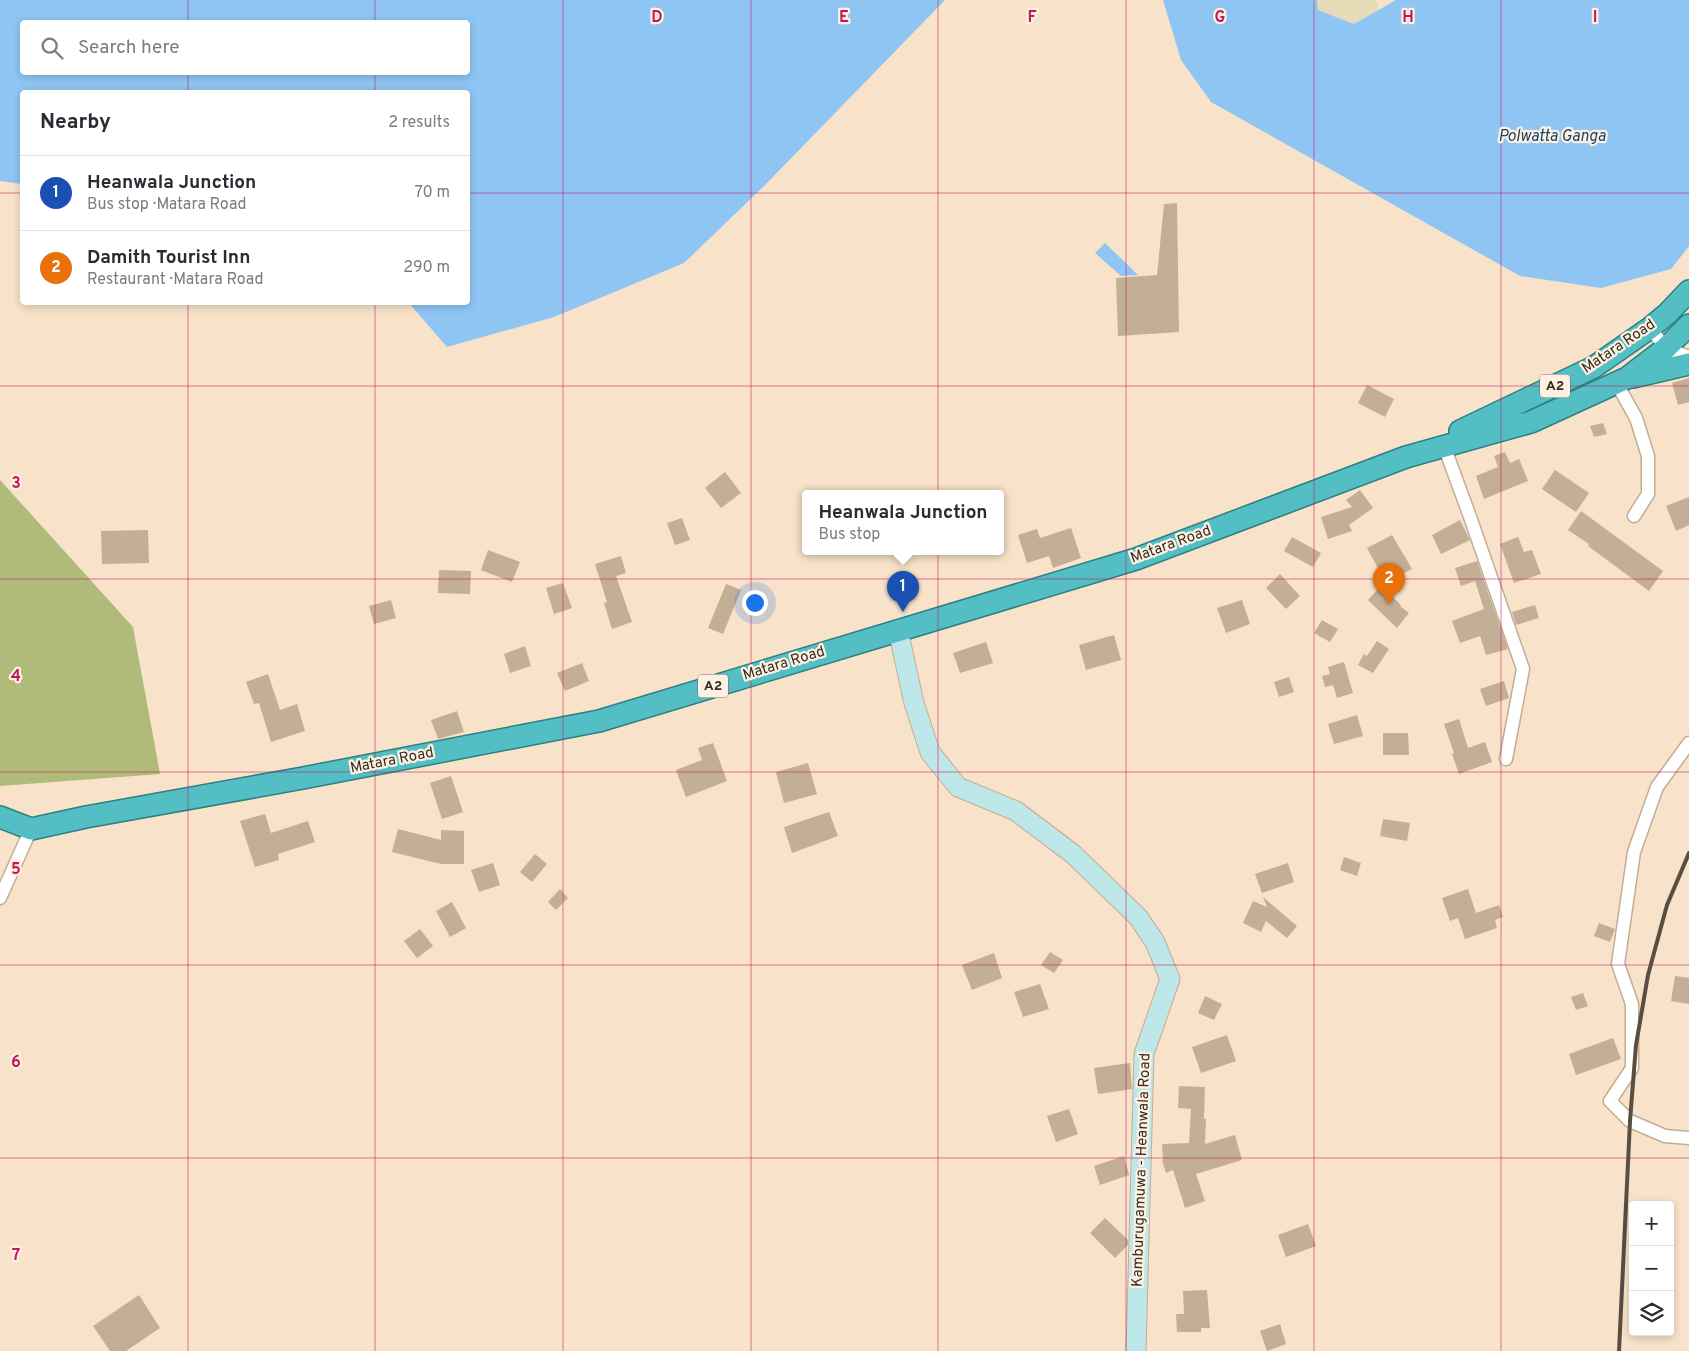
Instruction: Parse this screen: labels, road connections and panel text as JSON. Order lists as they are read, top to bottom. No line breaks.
{"streets":{"highway":["Matara Road","A2"],"main road":["Kamburugamuwa - Heanwala Road"]},"crossings":[["Matara Road","Kamburugamuwa - Heanwala Road"]],"water":["Polwatta Ganga"],"page":{"search":"Search here","heading":["Nearby","2 results"],"list":[{"mark":"1","name":"Heanwala Junction","note":"Bus stop · Matara Road","value":"70 m"},{"mark":"2","name":"Damith Tourist Inn","note":"Restaurant · Matara Road","value":"290 m"}],"popup":["Heanwala Junction","Bus stop"],"pins":["2","1"],"map_buttons":["+","−"]},"grid":{"columns":["D","E","F","G","H","I"],"rows":["3","4","5","6","7"]}}
